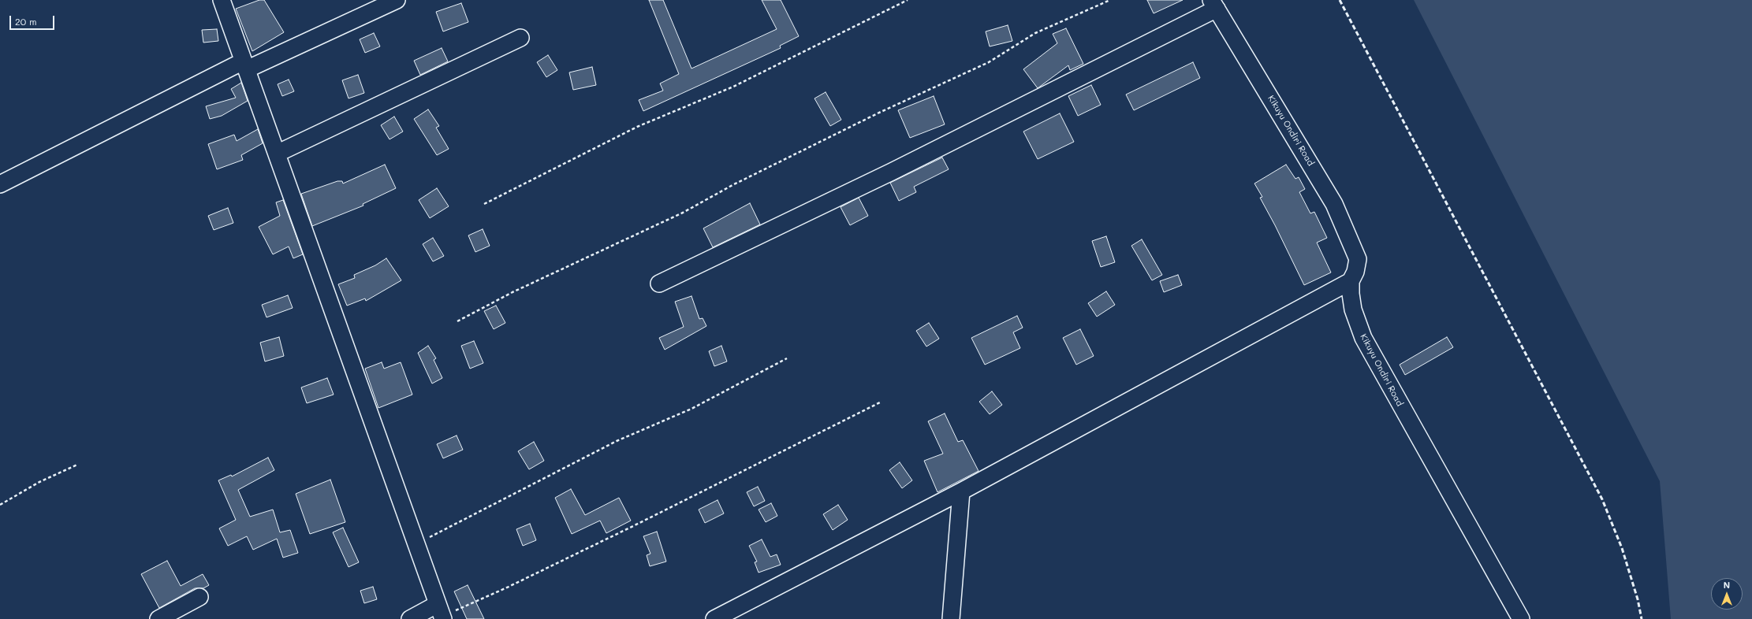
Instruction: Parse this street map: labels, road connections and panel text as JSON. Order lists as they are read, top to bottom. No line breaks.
{"streets":{"street":["Kikuyu Ondiri Road"]},"scale_bar":"20 m","north":"top"}
